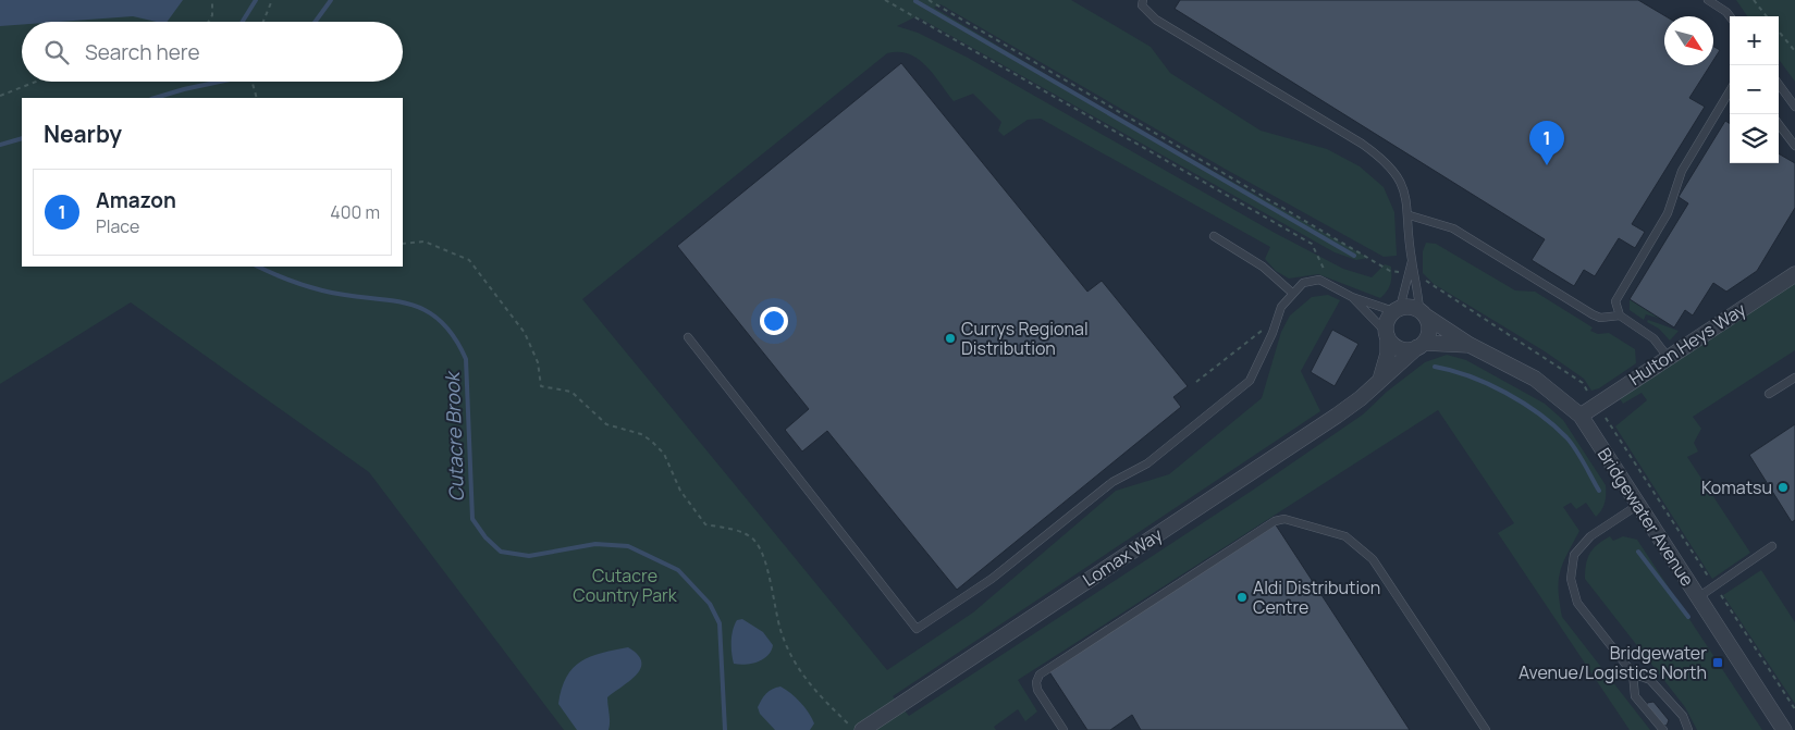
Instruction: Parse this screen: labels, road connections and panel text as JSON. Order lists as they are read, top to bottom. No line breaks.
{"streets":{"street":["Hulton Heys Way","Bridgewater Avenue","Lomax Way"]},"crossings":[["Hulton Heys Way","Bridgewater Avenue"],["Bridgewater Avenue","Lomax Way"]],"water":["Cutacre Brook"],"parks":["Cutacre Country Park"],"places":{"other":["Currys Regional Distribution","Komatsu","Aldi Distribution Centre"],"transit":["Bridgewater Avenue/Logistics North"]},"north":"bottom right","page":{"map_buttons":["+","−"],"search":"Search here","heading":"Nearby","pins":"1","list":[{"mark":"1","name":"Amazon","note":"Place","value":"400 m"}]}}
